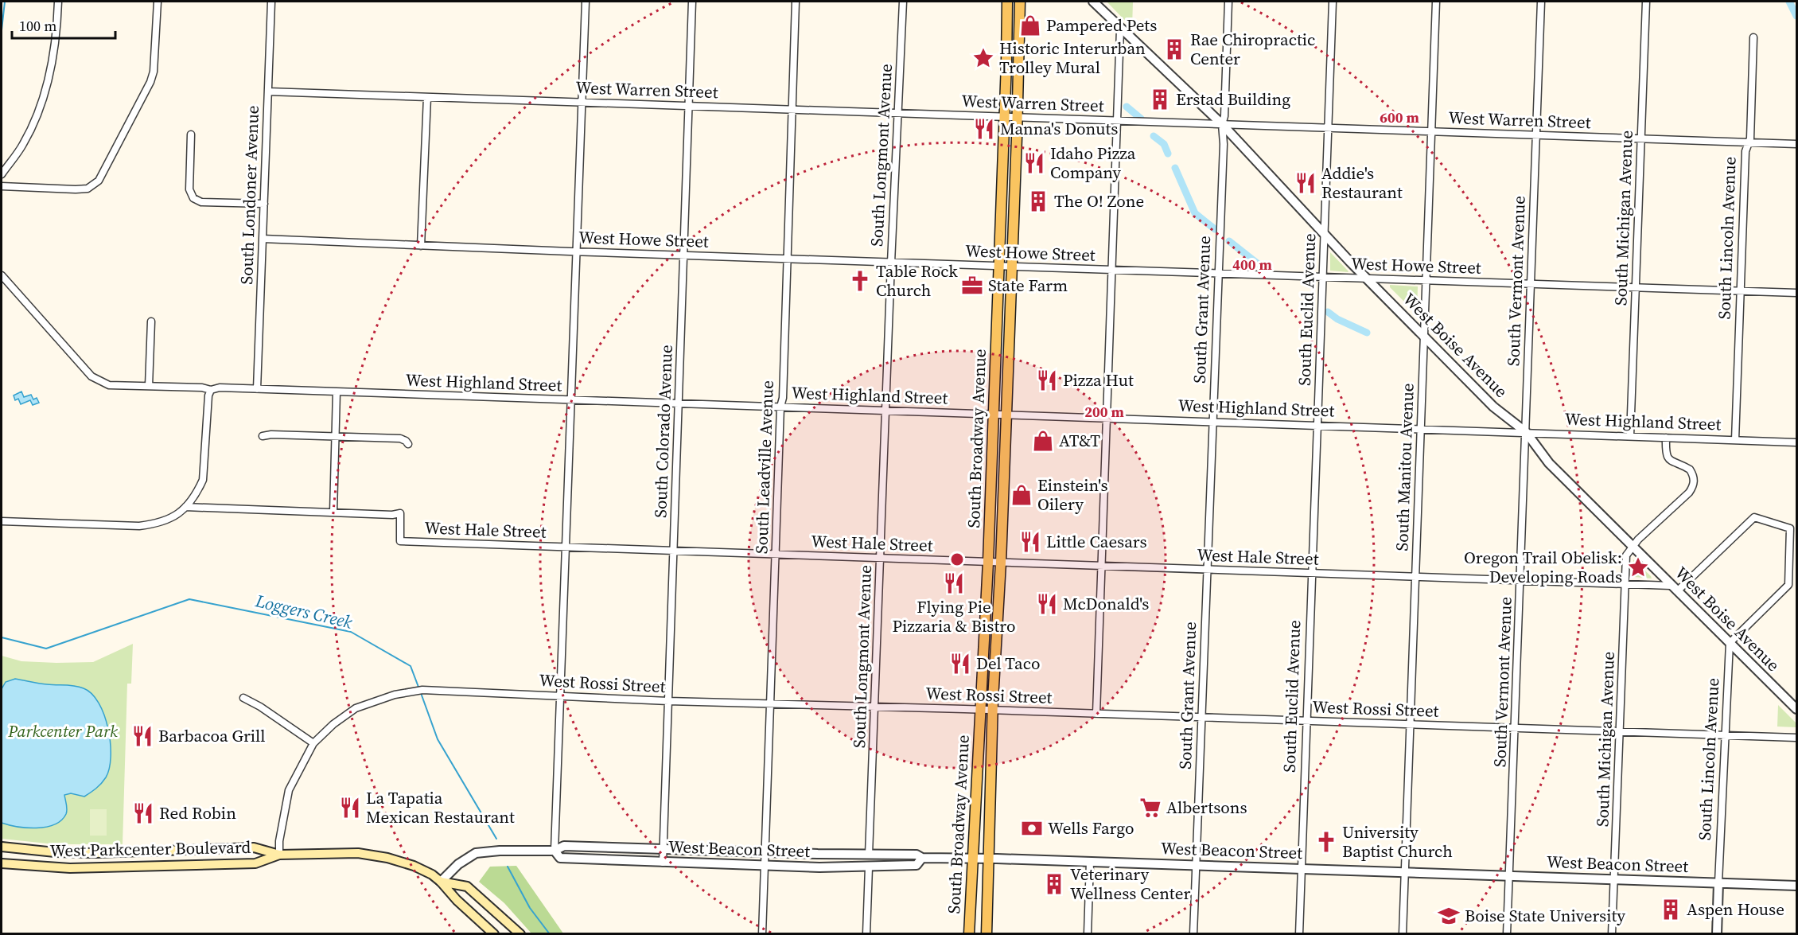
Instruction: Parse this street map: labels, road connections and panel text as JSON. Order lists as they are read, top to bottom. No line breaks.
{"streets":{"main road":["South Broadway Avenue","West Parkcenter Boulevard"],"street":["West Warren Street","South Longmont Avenue","South Londoner Avenue","South Michigan Avenue","South Lincoln Avenue","West Howe Street","South Vermont Avenue","South Grant Avenue","South Euclid Avenue","West Boise Avenue","West Highland Street","South Colorado Avenue","South Leadville Avenue","South Manitou Avenue","West Hale Street","West Rossi Street","West Beacon Street"]},"crossings":[["West Warren Street","South Longmont Avenue"],["West Warren Street","South Londoner Avenue"],["West Warren Street","South Michigan Avenue"],["West Warren Street","South Lincoln Avenue"],["West Warren Street","South Vermont Avenue"],["West Warren Street","South Grant Avenue"],["West Warren Street","South Euclid Avenue"],["West Warren Street","West Boise Avenue"],["West Warren Street","South Colorado Avenue"],["West Warren Street","South Broadway Avenue"],["West Warren Street","South Leadville Avenue"],["West Warren Street","South Manitou Avenue"],["South Longmont Avenue","West Howe Street"],["South Longmont Avenue","West Highland Street"],["South Longmont Avenue","West Hale Street"],["South Longmont Avenue","West Rossi Street"],["South Longmont Avenue","West Beacon Street"],["South Londoner Avenue","West Howe Street"],["South Londoner Avenue","West Highland Street"],["South Michigan Avenue","West Howe Street"],["South Michigan Avenue","West Boise Avenue"],["South Michigan Avenue","West Highland Street"],["South Michigan Avenue","West Hale Street"],["South Michigan Avenue","West Rossi Street"],["South Michigan Avenue","West Beacon Street"],["South Lincoln Avenue","West Howe Street"],["South Lincoln Avenue","West Boise Avenue"],["South Lincoln Avenue","West Highland Street"],["South Lincoln Avenue","West Rossi Street"],["South Lincoln Avenue","West Beacon Street"],["West Howe Street","South Vermont Avenue"],["West Howe Street","South Grant Avenue"],["West Howe Street","South Euclid Avenue"],["West Howe Street","West Boise Avenue"],["West Howe Street","South Colorado Avenue"],["West Howe Street","South Broadway Avenue"],["West Howe Street","South Leadville Avenue"],["West Howe Street","South Manitou Avenue"],["South Vermont Avenue","West Boise Avenue"],["South Vermont Avenue","West Highland Street"],["South Vermont Avenue","West Hale Street"],["South Vermont Avenue","West Rossi Street"],["South Vermont Avenue","West Beacon Street"],["South Grant Avenue","West Boise Avenue"],["South Grant Avenue","West Highland Street"],["South Grant Avenue","West Hale Street"],["South Grant Avenue","West Rossi Street"],["South Grant Avenue","West Beacon Street"],["South Euclid Avenue","West Boise Avenue"],["South Euclid Avenue","West Highland Street"],["South Euclid Avenue","West Hale Street"],["South Euclid Avenue","West Rossi Street"],["South Euclid Avenue","West Beacon Street"],["West Boise Avenue","West Highland Street"],["West Boise Avenue","South Manitou Avenue"],["West Boise Avenue","West Hale Street"],["West Highland Street","South Colorado Avenue"],["West Highland Street","South Broadway Avenue"],["West Highland Street","South Leadville Avenue"],["West Highland Street","South Manitou Avenue"],["South Colorado Avenue","West Hale Street"],["South Colorado Avenue","West Rossi Street"],["South Colorado Avenue","West Beacon Street"],["South Broadway Avenue","West Hale Street"],["South Broadway Avenue","West Rossi Street"],["South Broadway Avenue","West Beacon Street"],["South Leadville Avenue","West Hale Street"],["South Leadville Avenue","West Rossi Street"],["South Leadville Avenue","West Beacon Street"],["South Manitou Avenue","West Hale Street"],["South Manitou Avenue","West Rossi Street"],["South Manitou Avenue","West Beacon Street"],["West Rossi Street","West Parkcenter Boulevard"],["West Parkcenter Boulevard","West Beacon Street"]],"water":["Loggers Creek"],"parks":["Parkcenter Park"],"places":{"shop":["Pampered Pets","AT&T","Einstein's Oilery"],"building":["Rae Chiropractic Center","Erstad Building","The O! Zone","Veterinary Wellness Center","Aspen House"],"place":["Historic Interurban Trolley Mural","Oregon Trail Obelisk: Developing Roads"],"restaurant":["Manna's Donuts","Idaho Pizza Company","Addie's Restaurant","Pizza Hut","Little Caesars","Flying Pie Pizzaria & Bistro","McDonald's","Del Taco","Barbacoa Grill","La Tapatia Mexican Restaurant","Red Robin"],"church":["Table Rock Church","University Baptist Church"],"office":["State Farm"],"supermarket":["Albertsons"],"bank":["Wells Fargo"],"school or university":["Boise State University"]},"scale_bar":"100 m","rings":["600 m","400 m","200 m"]}
